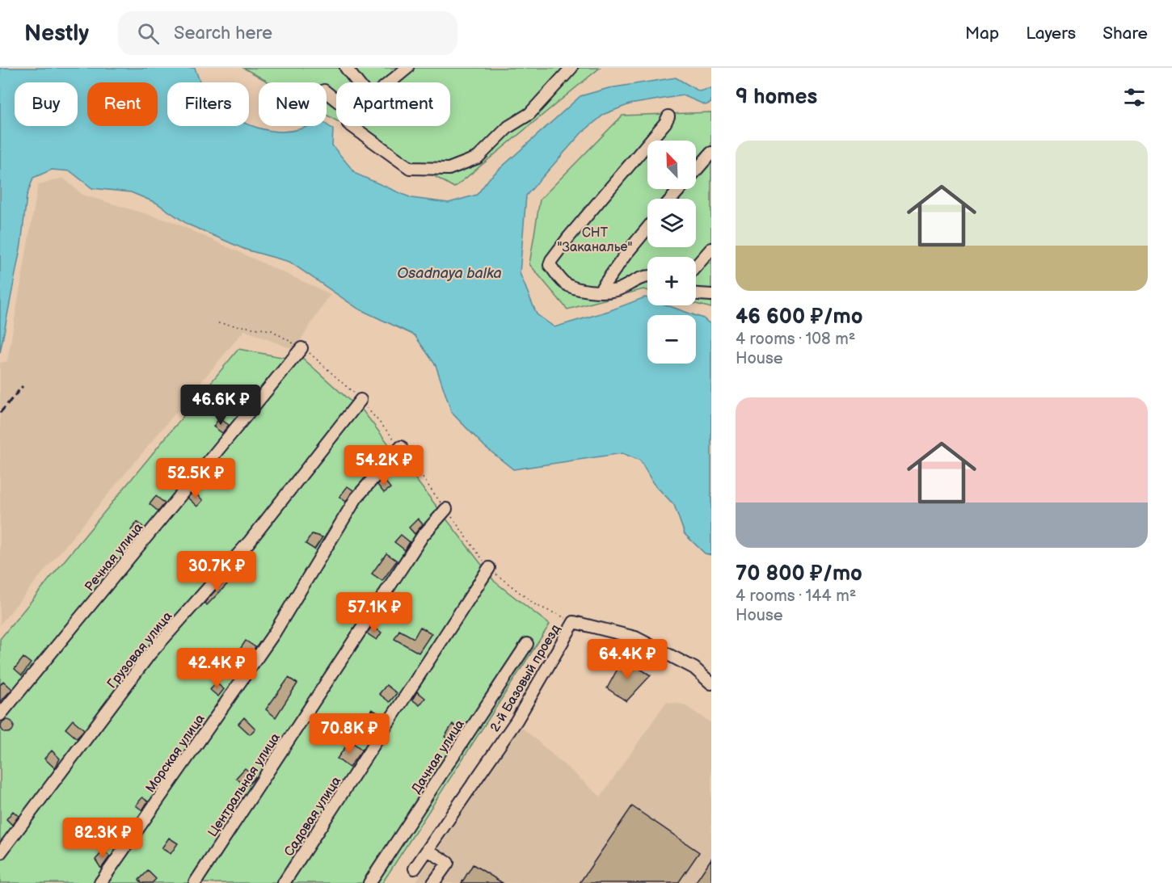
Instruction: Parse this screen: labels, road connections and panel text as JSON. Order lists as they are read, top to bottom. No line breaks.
{"streets":{"street":["Речная улица","Грузовая улица","2-й Базовый проезд","Морская улица","Дачная улица","Центральная улица","Садовая улица"]},"water":["Osadnaya balka"],"parks":["СНТ \"Заканалье\""],"north":"top left","page":{"header":"Nestly","search":"Search here","nav":["Map","Layers","Share"],"heading":"9 homes","chip":["Buy","Rent","Filters","New","Apartment"],"list":[{"name":"46 600 ₽/mo","note":"4 rooms · 108 m² · House"},{"name":"70 800 ₽/mo","note":"4 rooms · 144 m² · House"}],"map_buttons":["+","−"],"price":["46.6K ₽","54.2K ₽","52.5K ₽","30.7K ₽","57.1K ₽","64.4K ₽","42.4K ₽","70.8K ₽","82.3K ₽"]}}
